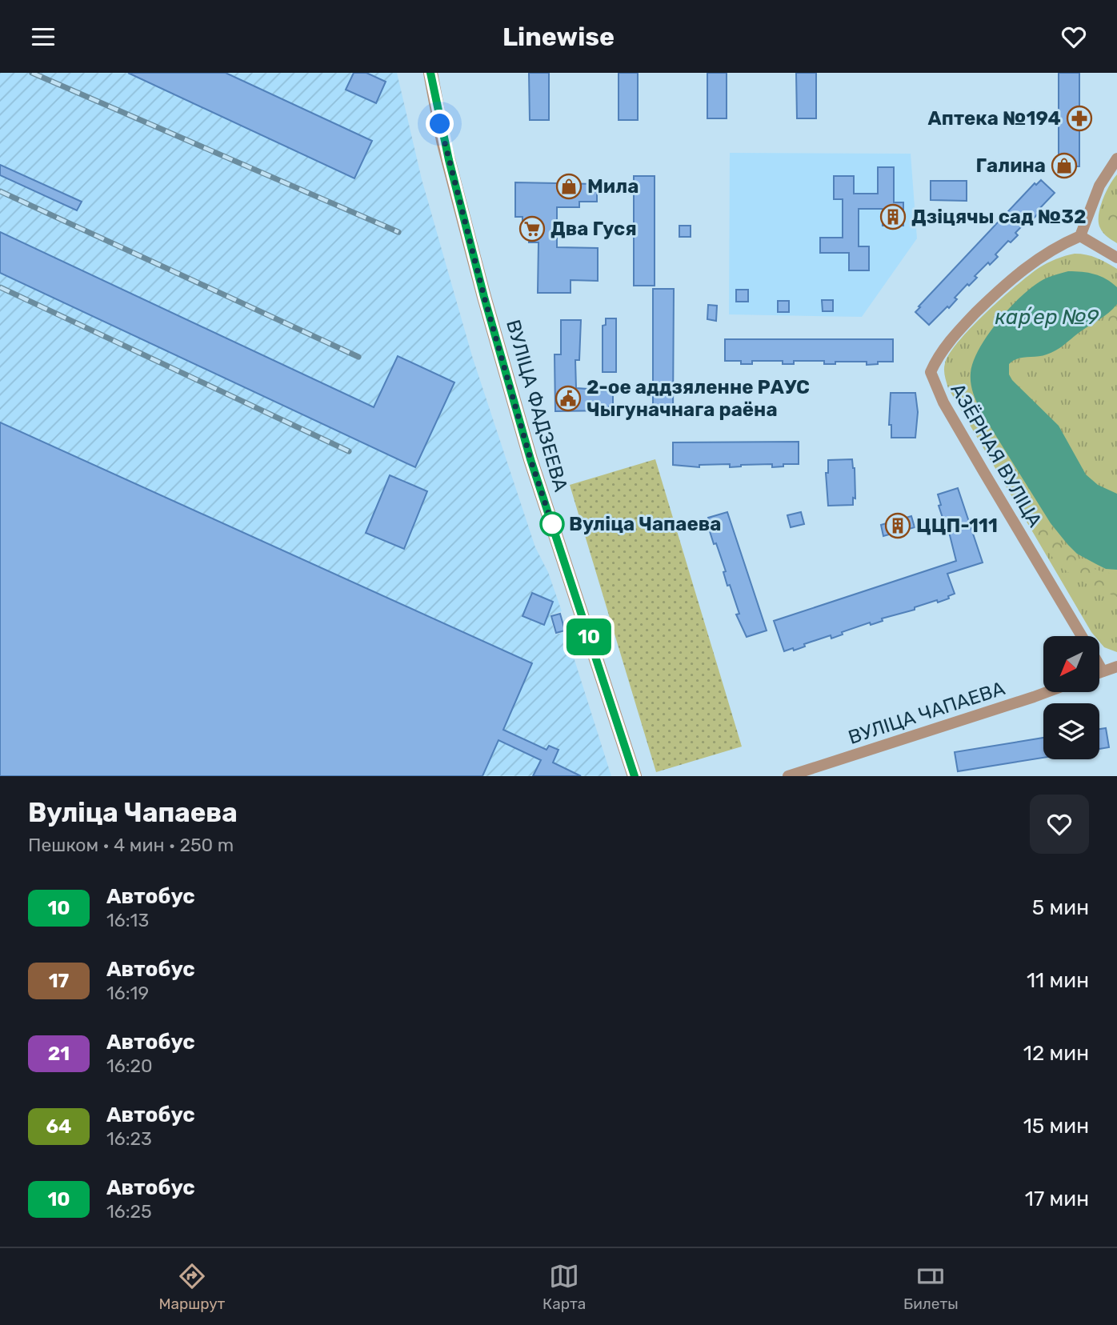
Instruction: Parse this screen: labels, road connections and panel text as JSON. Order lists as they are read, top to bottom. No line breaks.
{"streets":{"street":["ВУЛІЦА ФАДЗЕЕВА","АЗЁРНАЯ ВУЛІЦА","ВУЛІЦА ЧАПАЕВА"]},"water":["карʼер №9"],"places":{"pharmacy":["Аптека №194"],"shop":["Галина","Мила"],"building":["Дзіцячы сад №32","ЦЦП-111"],"supermarket":["Два Гуся"],"public building":["2-ое аддзяленне РАУС Чыгуначнага раёна"],"other":["Вуліца Чапаева"]},"lines":["bus line 10"],"north":"bottom left","page":{"header":"Linewise","on_map":"10","heading":["Вуліца Чапаева","Пешком · 4 мин · 250 m"],"list":[{"mark":"10","name":"Автобус","note":"16:13","value":"5 мин"},{"mark":"17","name":"Автобус","note":"16:19","value":"11 мин"},{"mark":"21","name":"Автобус","note":"16:20","value":"12 мин"},{"mark":"64","name":"Автобус","note":"16:23","value":"15 мин"},{"mark":"10","name":"Автобус","note":"16:25","value":"17 мин"}],"tabs":["Маршрут","Карта","Билеты"]}}
